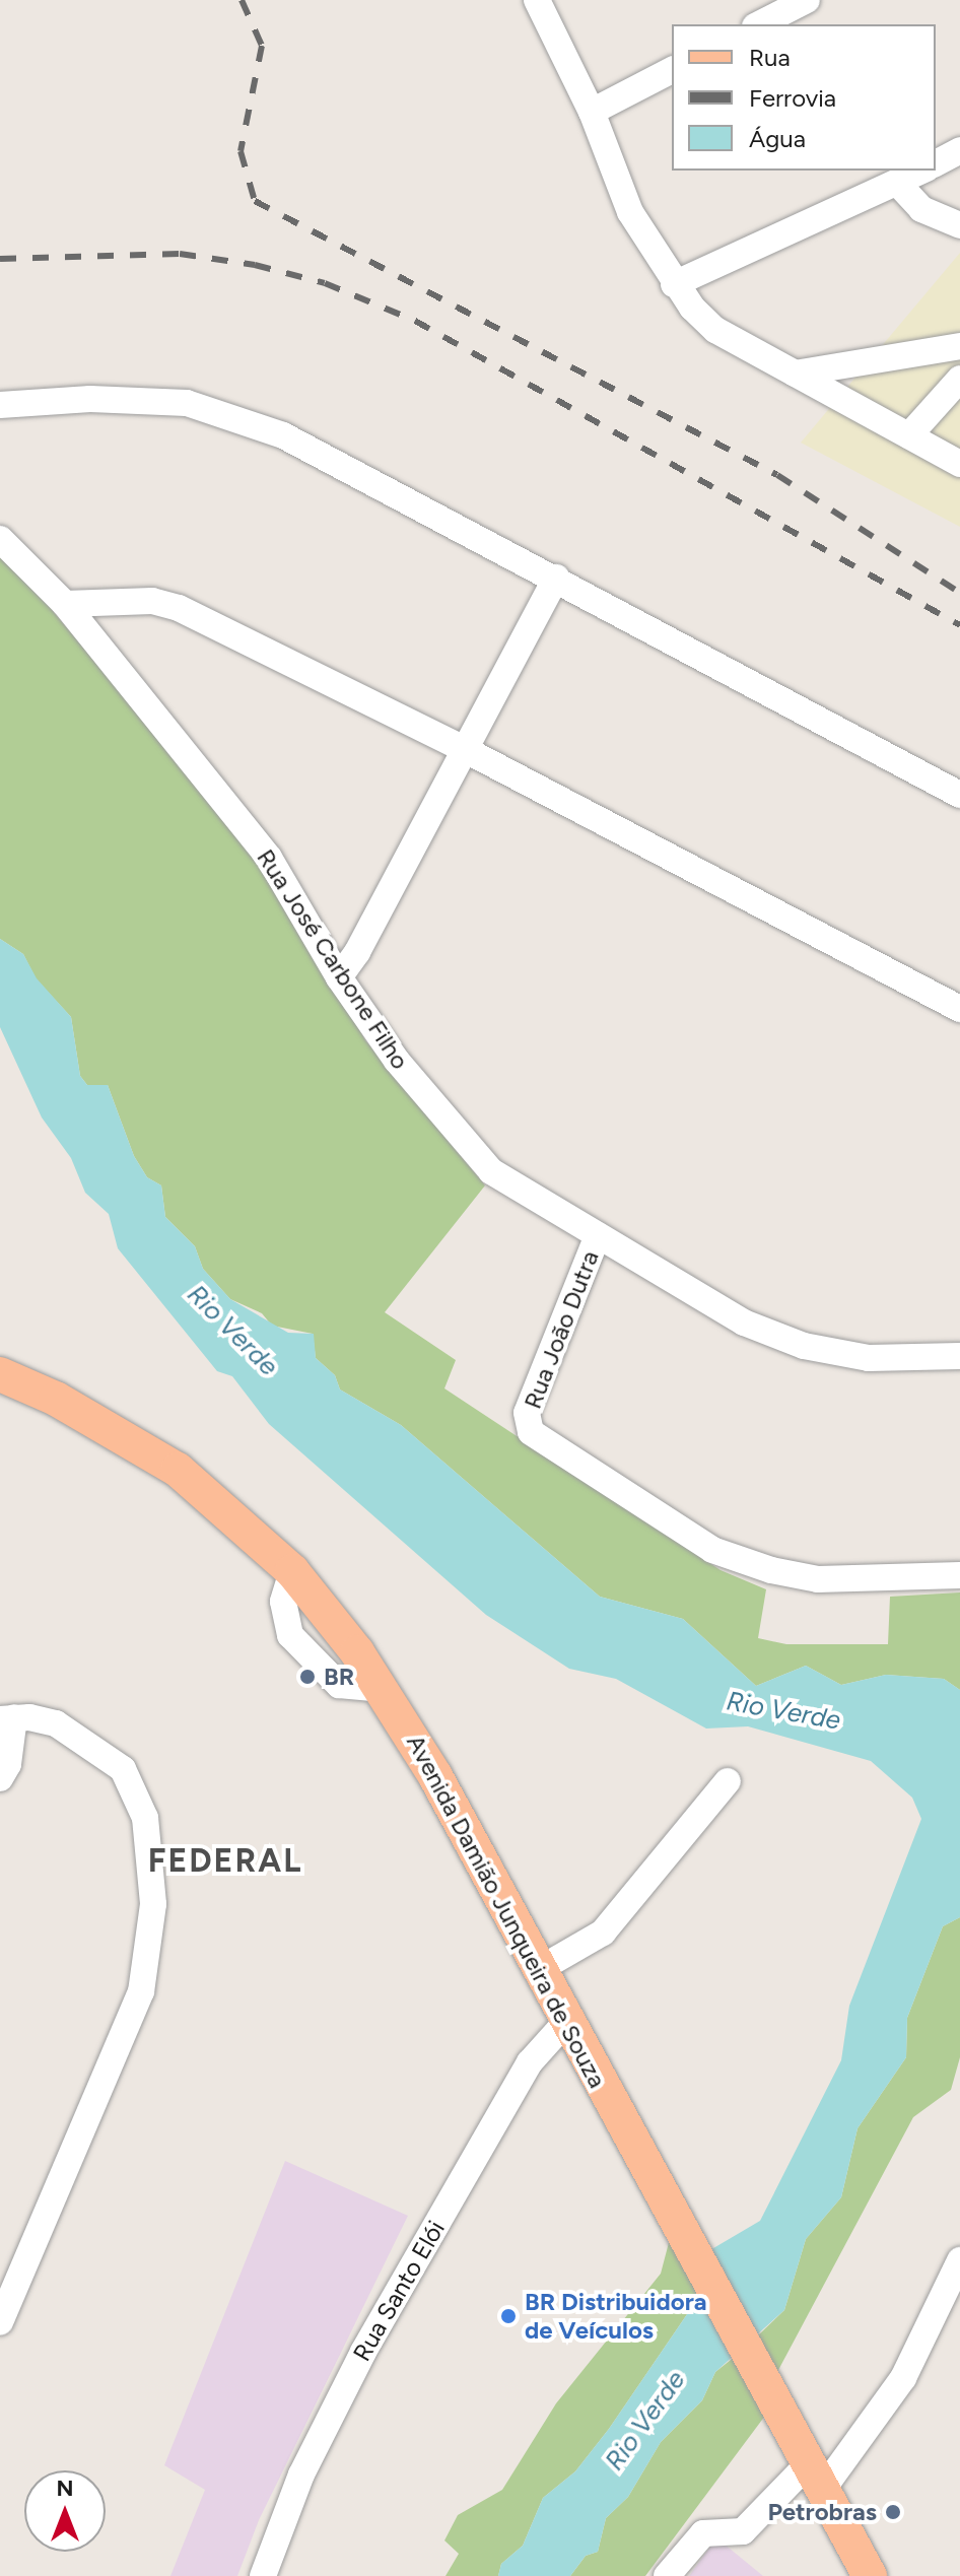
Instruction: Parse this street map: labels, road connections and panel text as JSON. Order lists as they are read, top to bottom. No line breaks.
{"streets":{"main road":["Avenida Damião Junqueira de Souza"],"street":["Rua José Carbone Filho","Rua João Dutra","Rua Santo Elói"]},"crossings":[["Rua José Carbone Filho","Rua João Dutra"],["Avenida Damião Junqueira de Souza","Rua Santo Elói"]],"districts":["FEDERAL"],"water":["Rio Verde"],"places":["BR","BR Distribuidora de Veículos","Petrobras"],"legend":["Rua","Ferrovia","Água"],"north":"top"}
